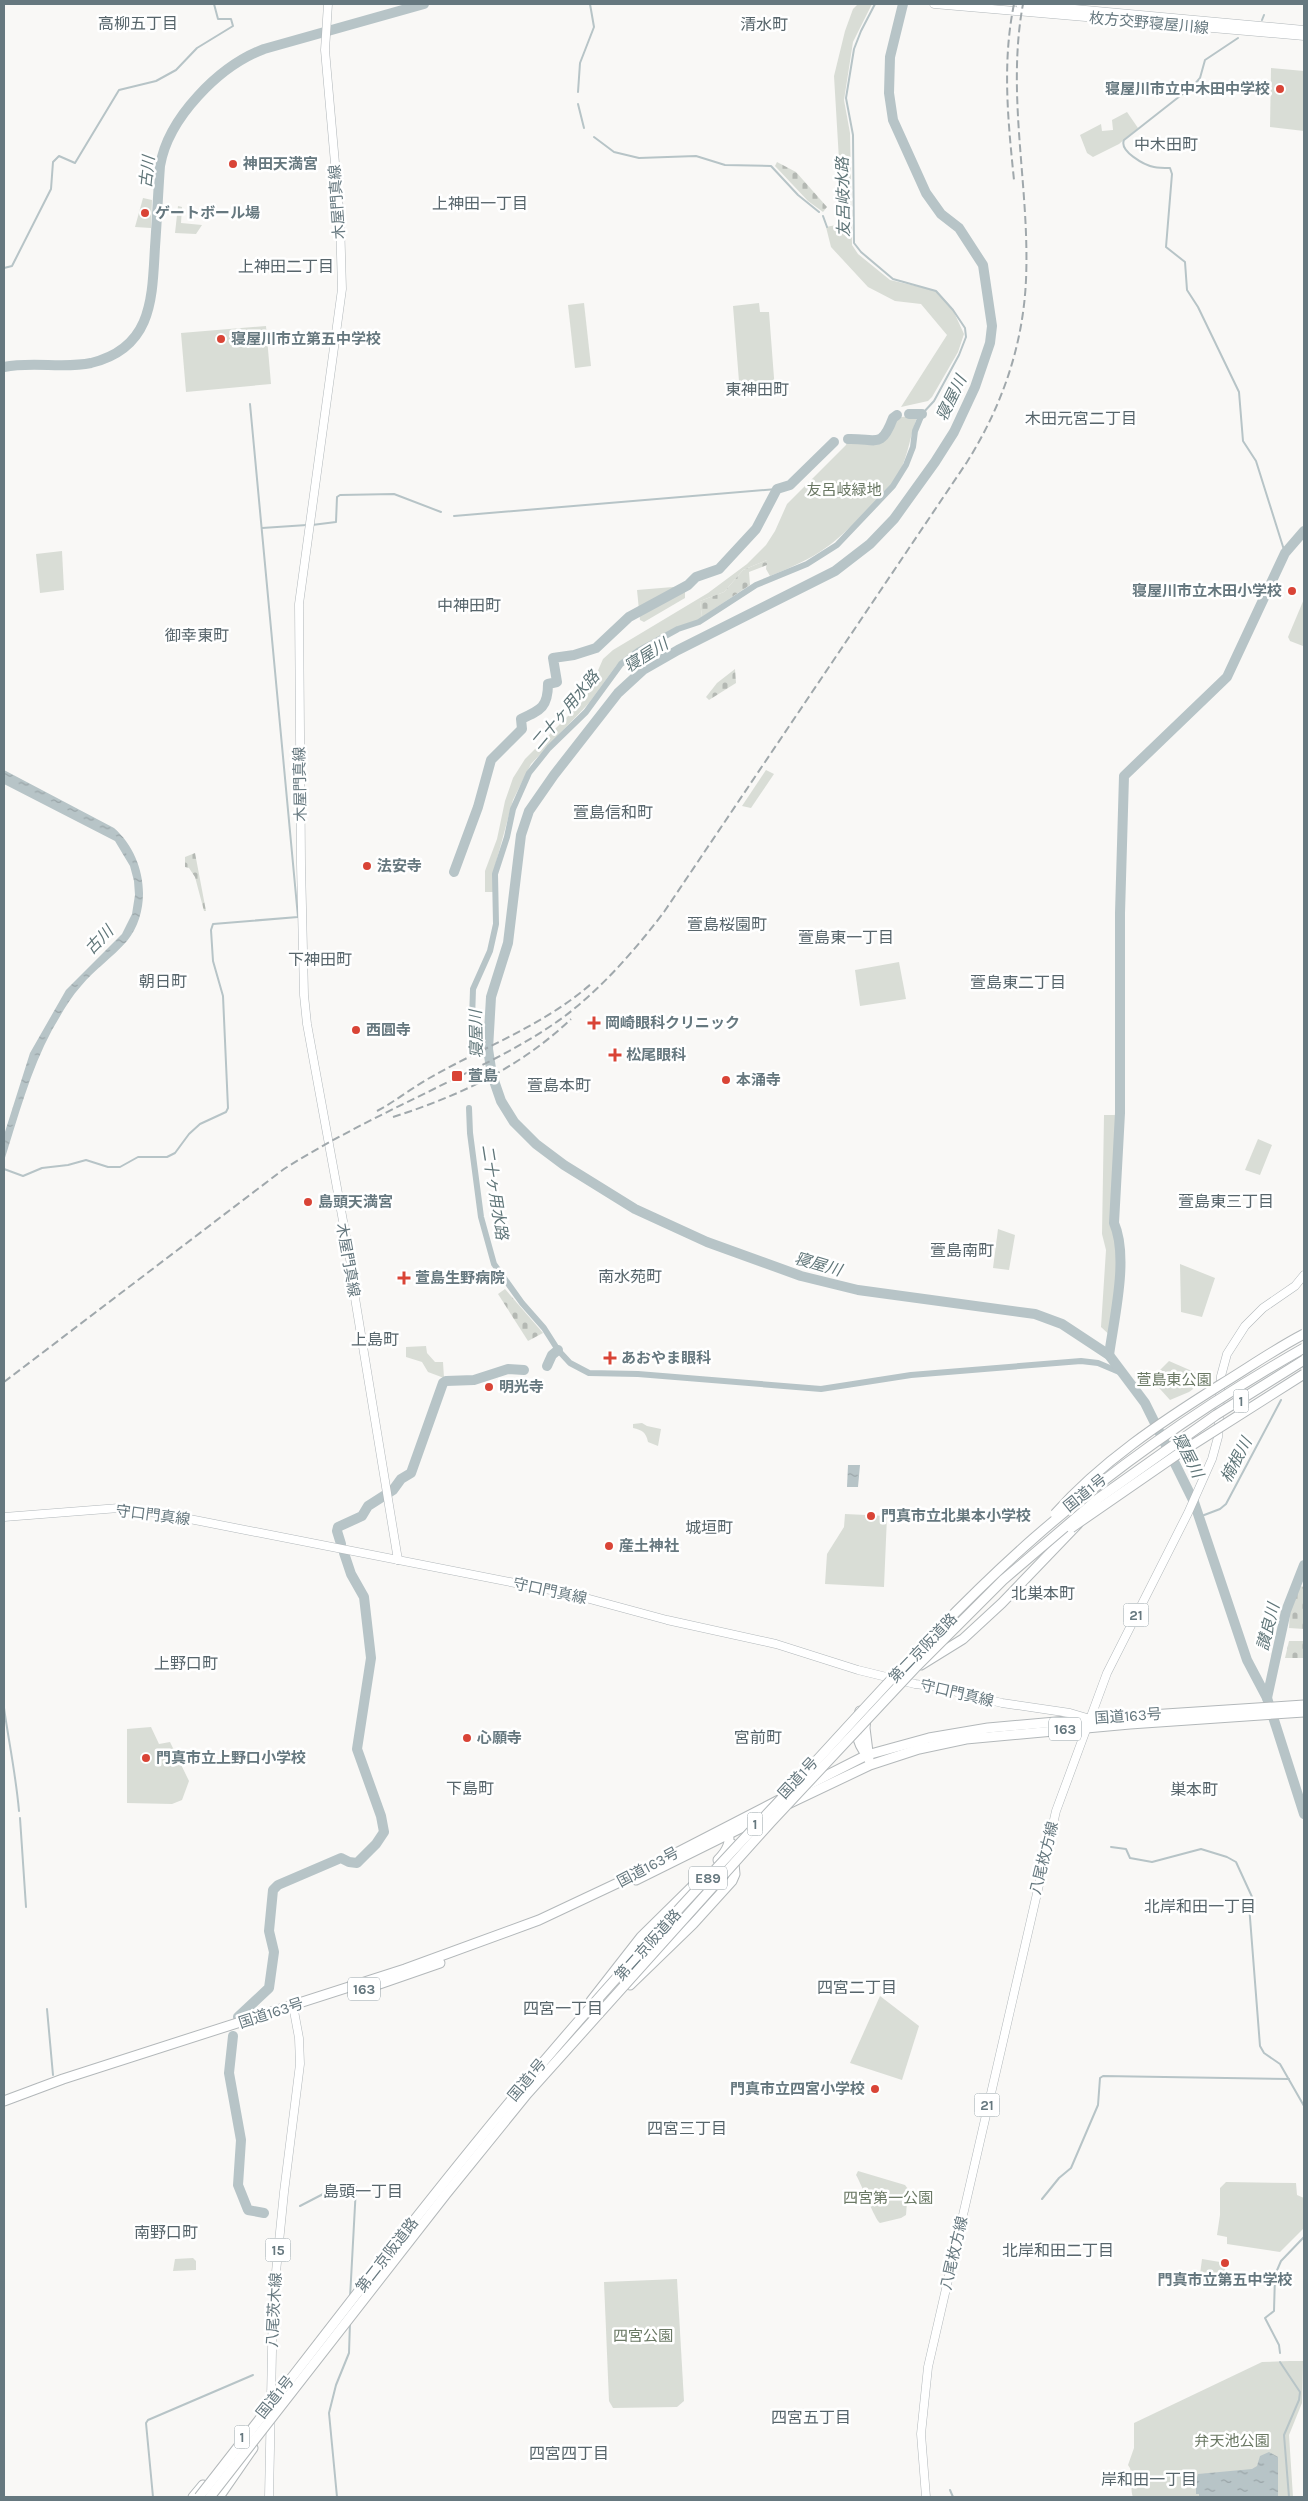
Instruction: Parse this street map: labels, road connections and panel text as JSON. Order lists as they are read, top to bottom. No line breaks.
{"streets":{"highway":["1","国道1号","第二京阪道路","国道163号","163","E89"],"main road":["枚方交野寝屋川線","木屋門真線","守口門真線","21","八尾枚方線","15","八尾茨木線"]},"crossings":[["木屋門真線","守口門真線"],["国道1号","第二京阪道路"],["国道1号","八尾枚方線"],["国道1号","八尾茨木線"],["守口門真線","国道163号"],["国道163号","八尾枚方線"],["国道163号","八尾茨木線"]],"districts":["高柳五丁目","清水町","中木田町","上神田一丁目","上神田二丁目","東神田町","木田元宮二丁目","中神田町","御幸東町","萱島信和町","萱島桜園町","萱島東一丁目","下神田町","朝日町","萱島東二丁目","萱島本町","萱島東三丁目","萱島南町","南水苑町","上島町","城垣町","北巣本町","上野口町","宮前町","下島町","巣本町","北岸和田一丁目","四宮二丁目","四宮一丁目","四宮三丁目","島頭一丁目","南野口町","北岸和田二丁目","四宮五丁目","四宮四丁目","岸和田一丁目"],"water":["古川","友呂岐水路","寝屋川","二十ヶ用水路","楠根川","讃良川"],"parks":["友呂岐緑地","萱島東公園","四宮第一公園","四宮公園","弁天池公園"],"places":{"other":["寝屋川市立中木田中学校","神田天満宮","ゲートボール場","寝屋川市立第五中学校","寝屋川市立木田小学校","法安寺","西圓寺","本涌寺","島頭天満宮","明光寺","門真市立北巣本小学校","産土神社","心願寺","門真市立上野口小学校","門真市立四宮小学校","門真市立第五中学校"],"health":["岡崎眼科クリニック","松尾眼科","萱島生野病院","あおやま眼科"],"transit":["萱島"]}}
